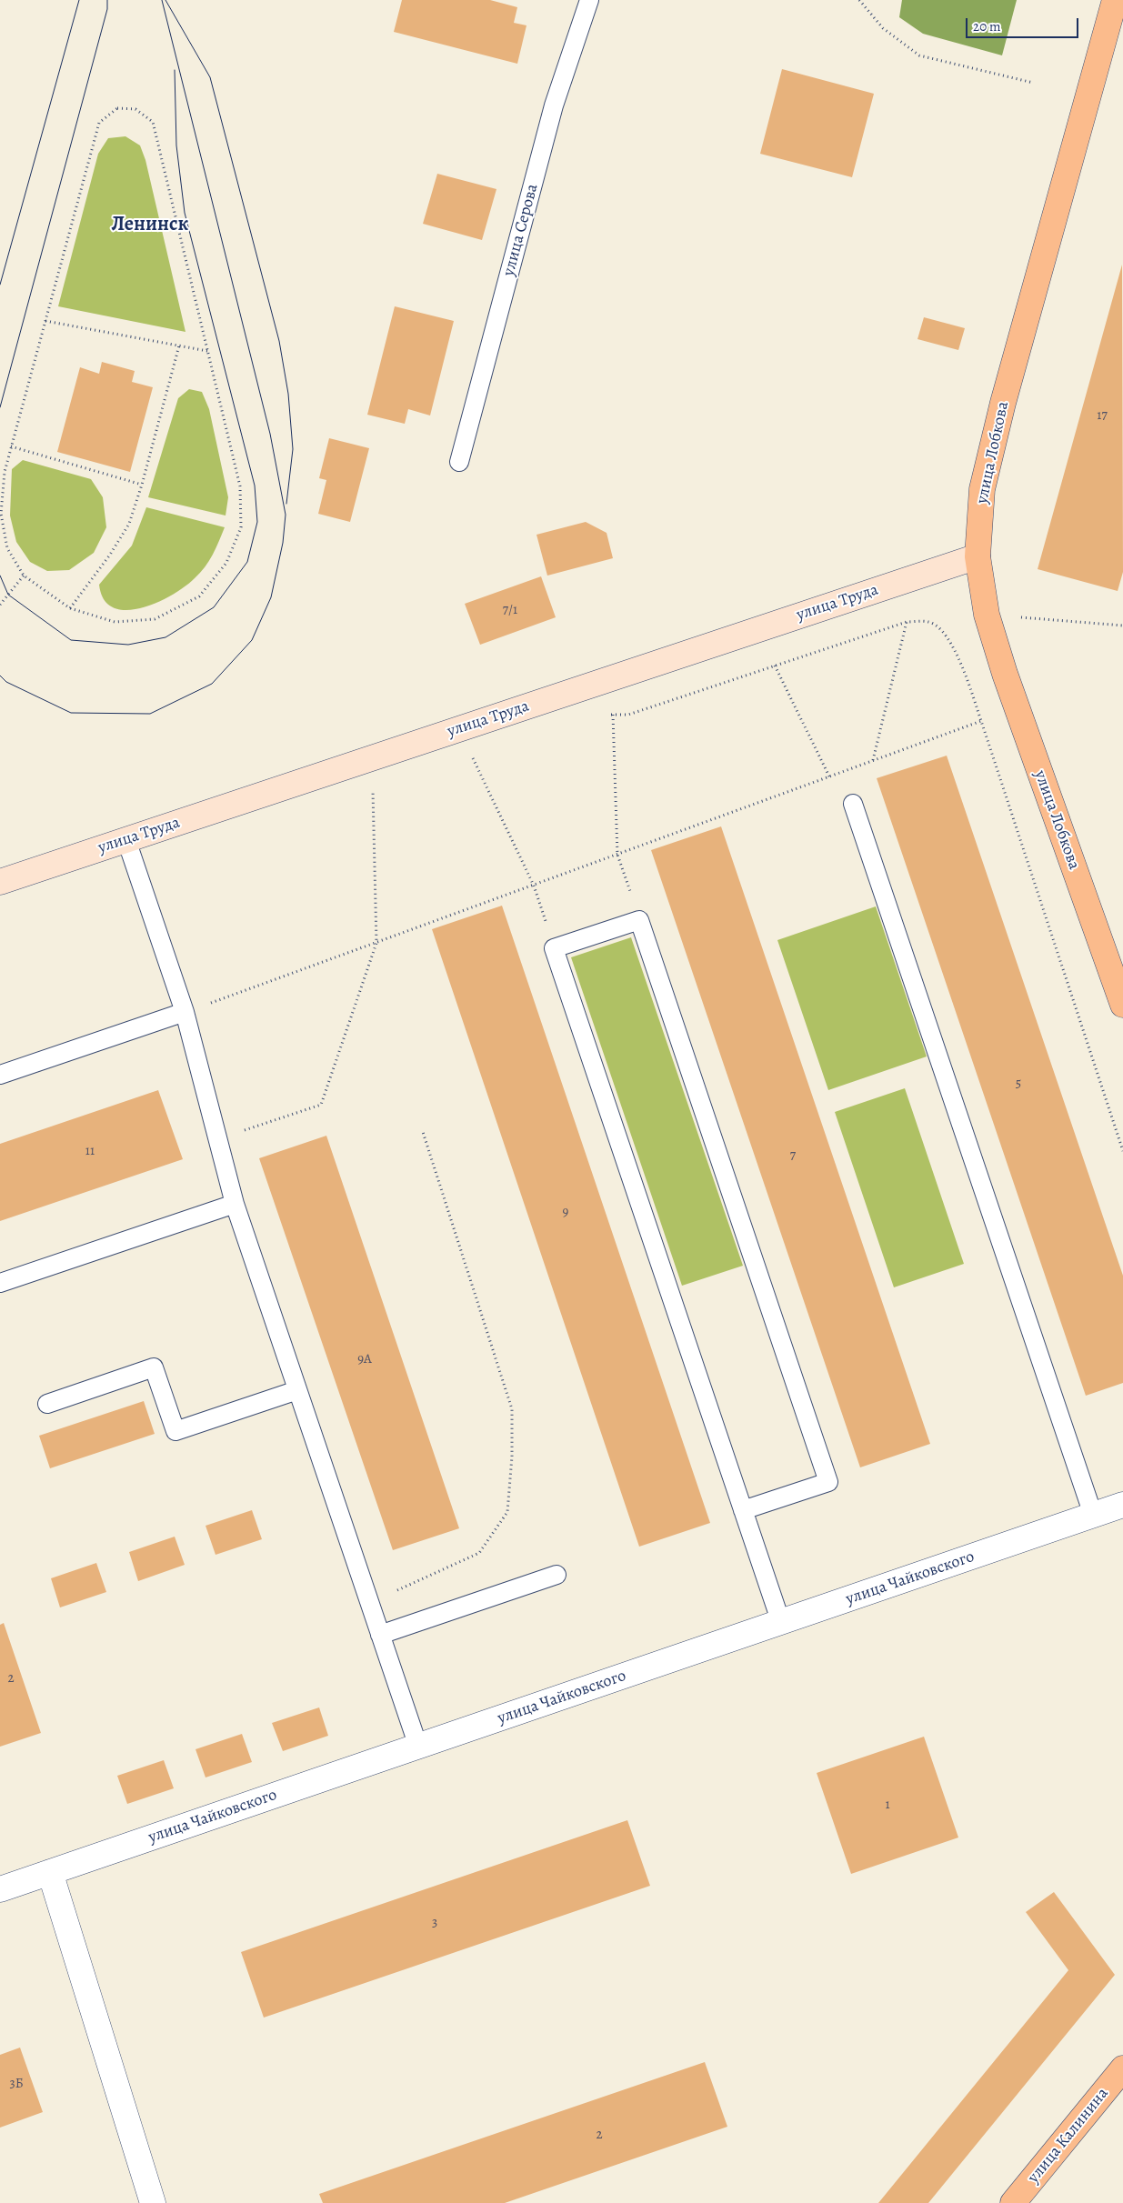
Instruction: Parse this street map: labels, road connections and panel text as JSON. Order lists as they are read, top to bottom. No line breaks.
{"streets":{"main road":["улица Лобкова","улица Труда","улица Калинина"],"street":["улица Чайковского"],"lane":["улица Серова"]},"crossings":[["улица Лобкова","улица Труда"]],"districts":["Ленинск"],"house_numbers":["17","7/1","5","11","7","9","9А","2","1","3","3Б","2"],"scale_bar":"20 m"}
